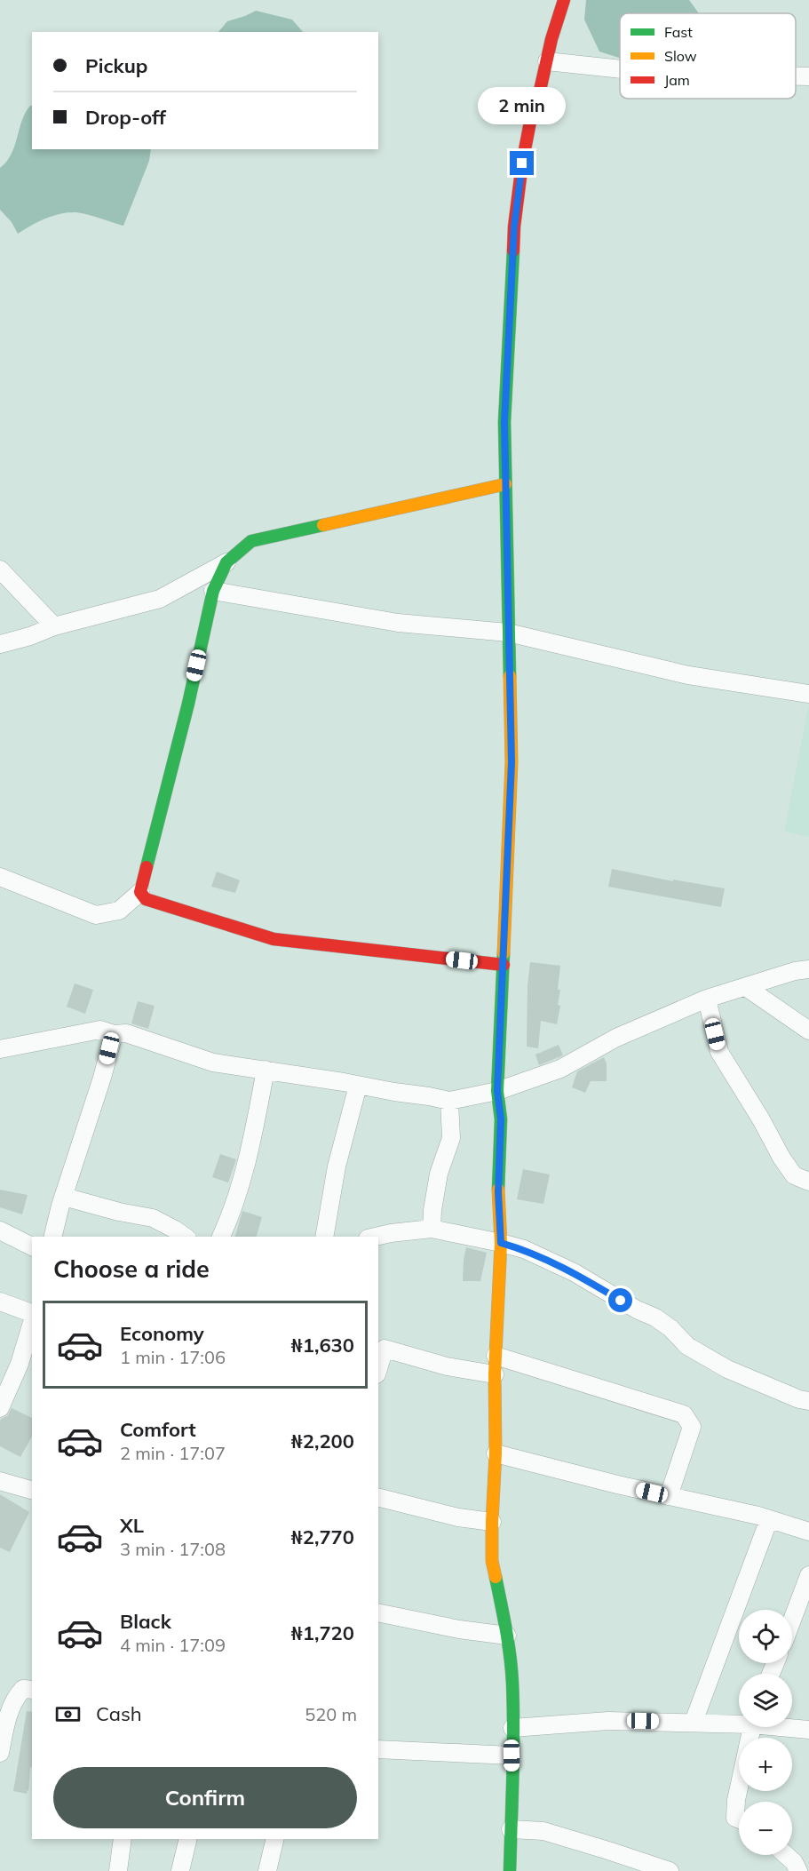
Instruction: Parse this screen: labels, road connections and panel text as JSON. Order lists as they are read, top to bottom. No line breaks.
{"legend":["Fast","Slow","Jam"],"page":{"banner":["Pickup","Drop-off"],"bubble":"2 min","heading":"Choose a ride","list":[{"name":"Economy","note":"1 min · 17:06","value":"₦1,630"},{"name":"Comfort","note":"2 min · 17:07","value":"₦2,200"},{"name":"XL","note":"3 min · 17:08","value":"₦2,770"},{"name":"Black","note":"4 min · 17:09","value":"₦1,720"}],"map_buttons":["+","−"],"pay":["Cash","520 m"],"buttons":"Confirm"}}
